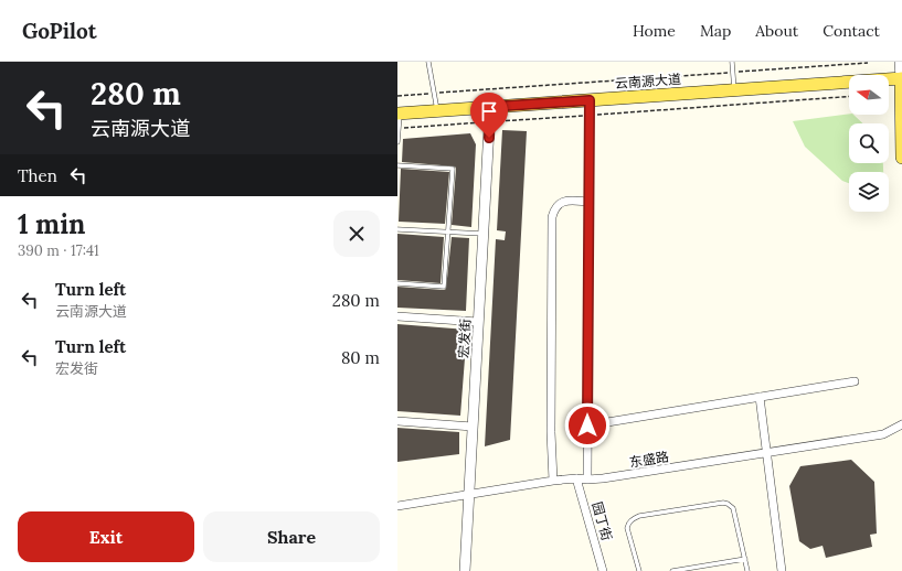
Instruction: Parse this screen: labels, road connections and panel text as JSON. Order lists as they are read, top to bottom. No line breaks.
{"streets":{"main road":["云南源大道"],"street":["宏发街","东盛路","园丁街"]},"crossings":[["云南源大道","宏发街"],["宏发街","东盛路"],["东盛路","园丁街"]],"north":"left","page":{"header":"GoPilot","nav":["Home","Map","About","Contact"],"turn":["280 m","云南源大道"],"then":"Then","heading":["1 min","390 m · 17:41"],"list":[{"name":"Turn left","note":"云南源大道","value":"280 m"},{"name":"Turn left","note":"宏发街","value":"80 m"}],"buttons":["Exit","Share"]}}
